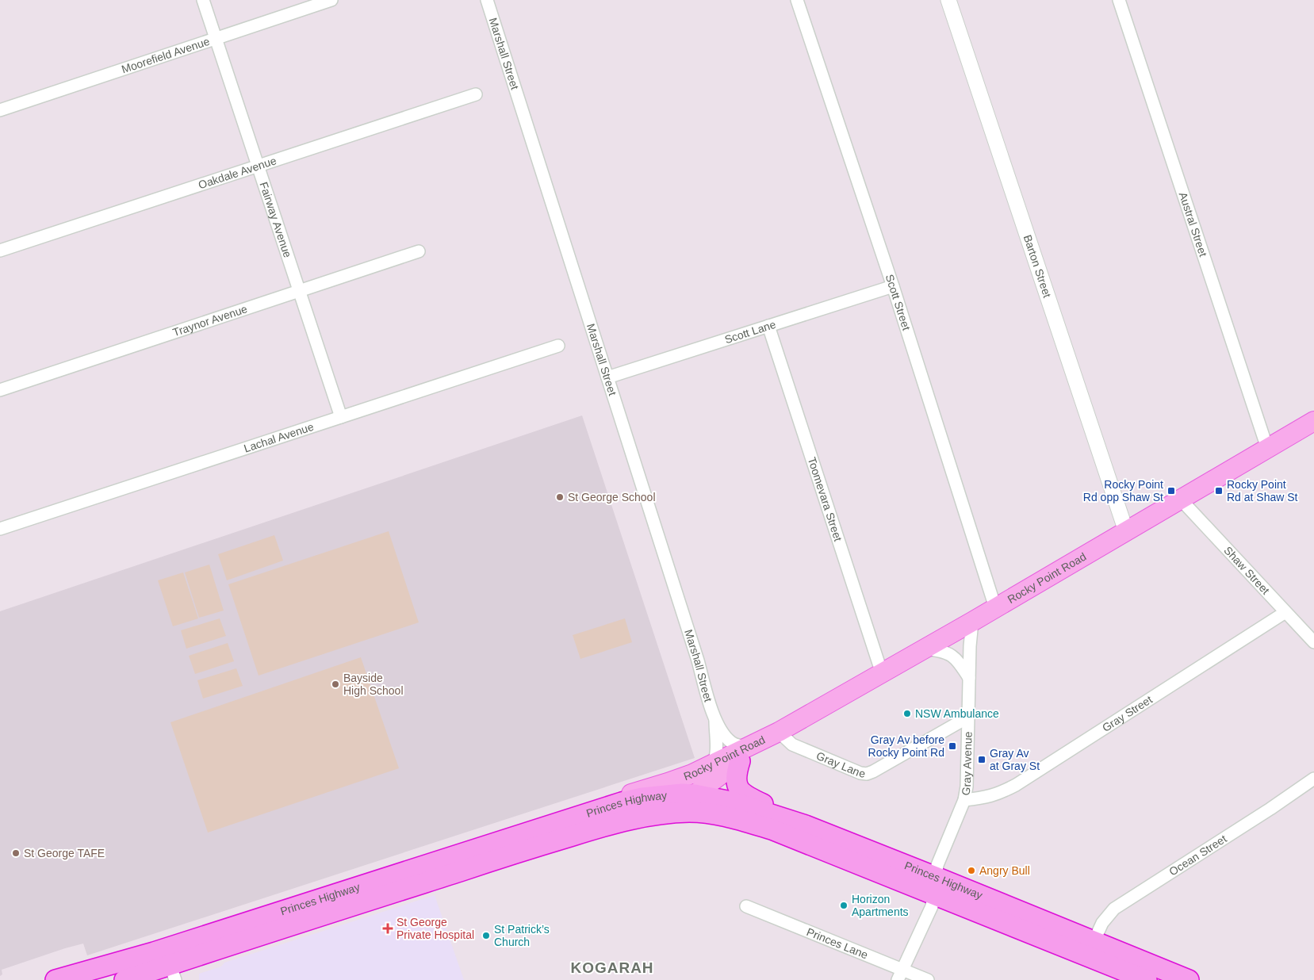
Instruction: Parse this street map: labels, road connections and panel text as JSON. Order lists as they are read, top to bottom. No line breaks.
{"streets":{"highway":["Princes Highway"],"main road":["Rocky Point Road"],"street":["Marshall Street","Moorefield Avenue","Oakdale Avenue","Fairway Avenue","Austral Street","Barton Street","Scott Street","Traynor Avenue","Scott Lane","Lachal Avenue","Toomevara Street","Shaw Street","Gray Street","Gray Lane","Gray Avenue","Ocean Street","Princes Lane"]},"crossings":[["Marshall Street","Scott Lane"],["Marshall Street","Rocky Point Road"],["Moorefield Avenue","Fairway Avenue"],["Oakdale Avenue","Fairway Avenue"],["Fairway Avenue","Traynor Avenue"],["Fairway Avenue","Lachal Avenue"],["Austral Street","Rocky Point Road"],["Barton Street","Rocky Point Road"],["Scott Street","Scott Lane"],["Scott Street","Rocky Point Road"],["Scott Lane","Toomevara Street"],["Toomevara Street","Rocky Point Road"],["Shaw Street","Rocky Point Road"],["Shaw Street","Gray Street"],["Rocky Point Road","Gray Lane"],["Rocky Point Road","Gray Avenue"],["Rocky Point Road","Princes Highway"],["Gray Street","Gray Avenue"],["Gray Lane","Gray Avenue"],["Gray Avenue","Princes Highway"],["Princes Highway","Ocean Street"]],"districts":["KOGARAH"],"places":{"transit":["Rocky Point Rd opp Shaw St","Rocky Point Rd at Shaw St","Gray Av before Rocky Point Rd","Gray Av at Gray St"],"other":["St George School","Bayside High School","NSW Ambulance","St George TAFE","Angry Bull","Horizon Apartments","St Patrick’s Church"],"health":["St George Private Hospital"]}}
